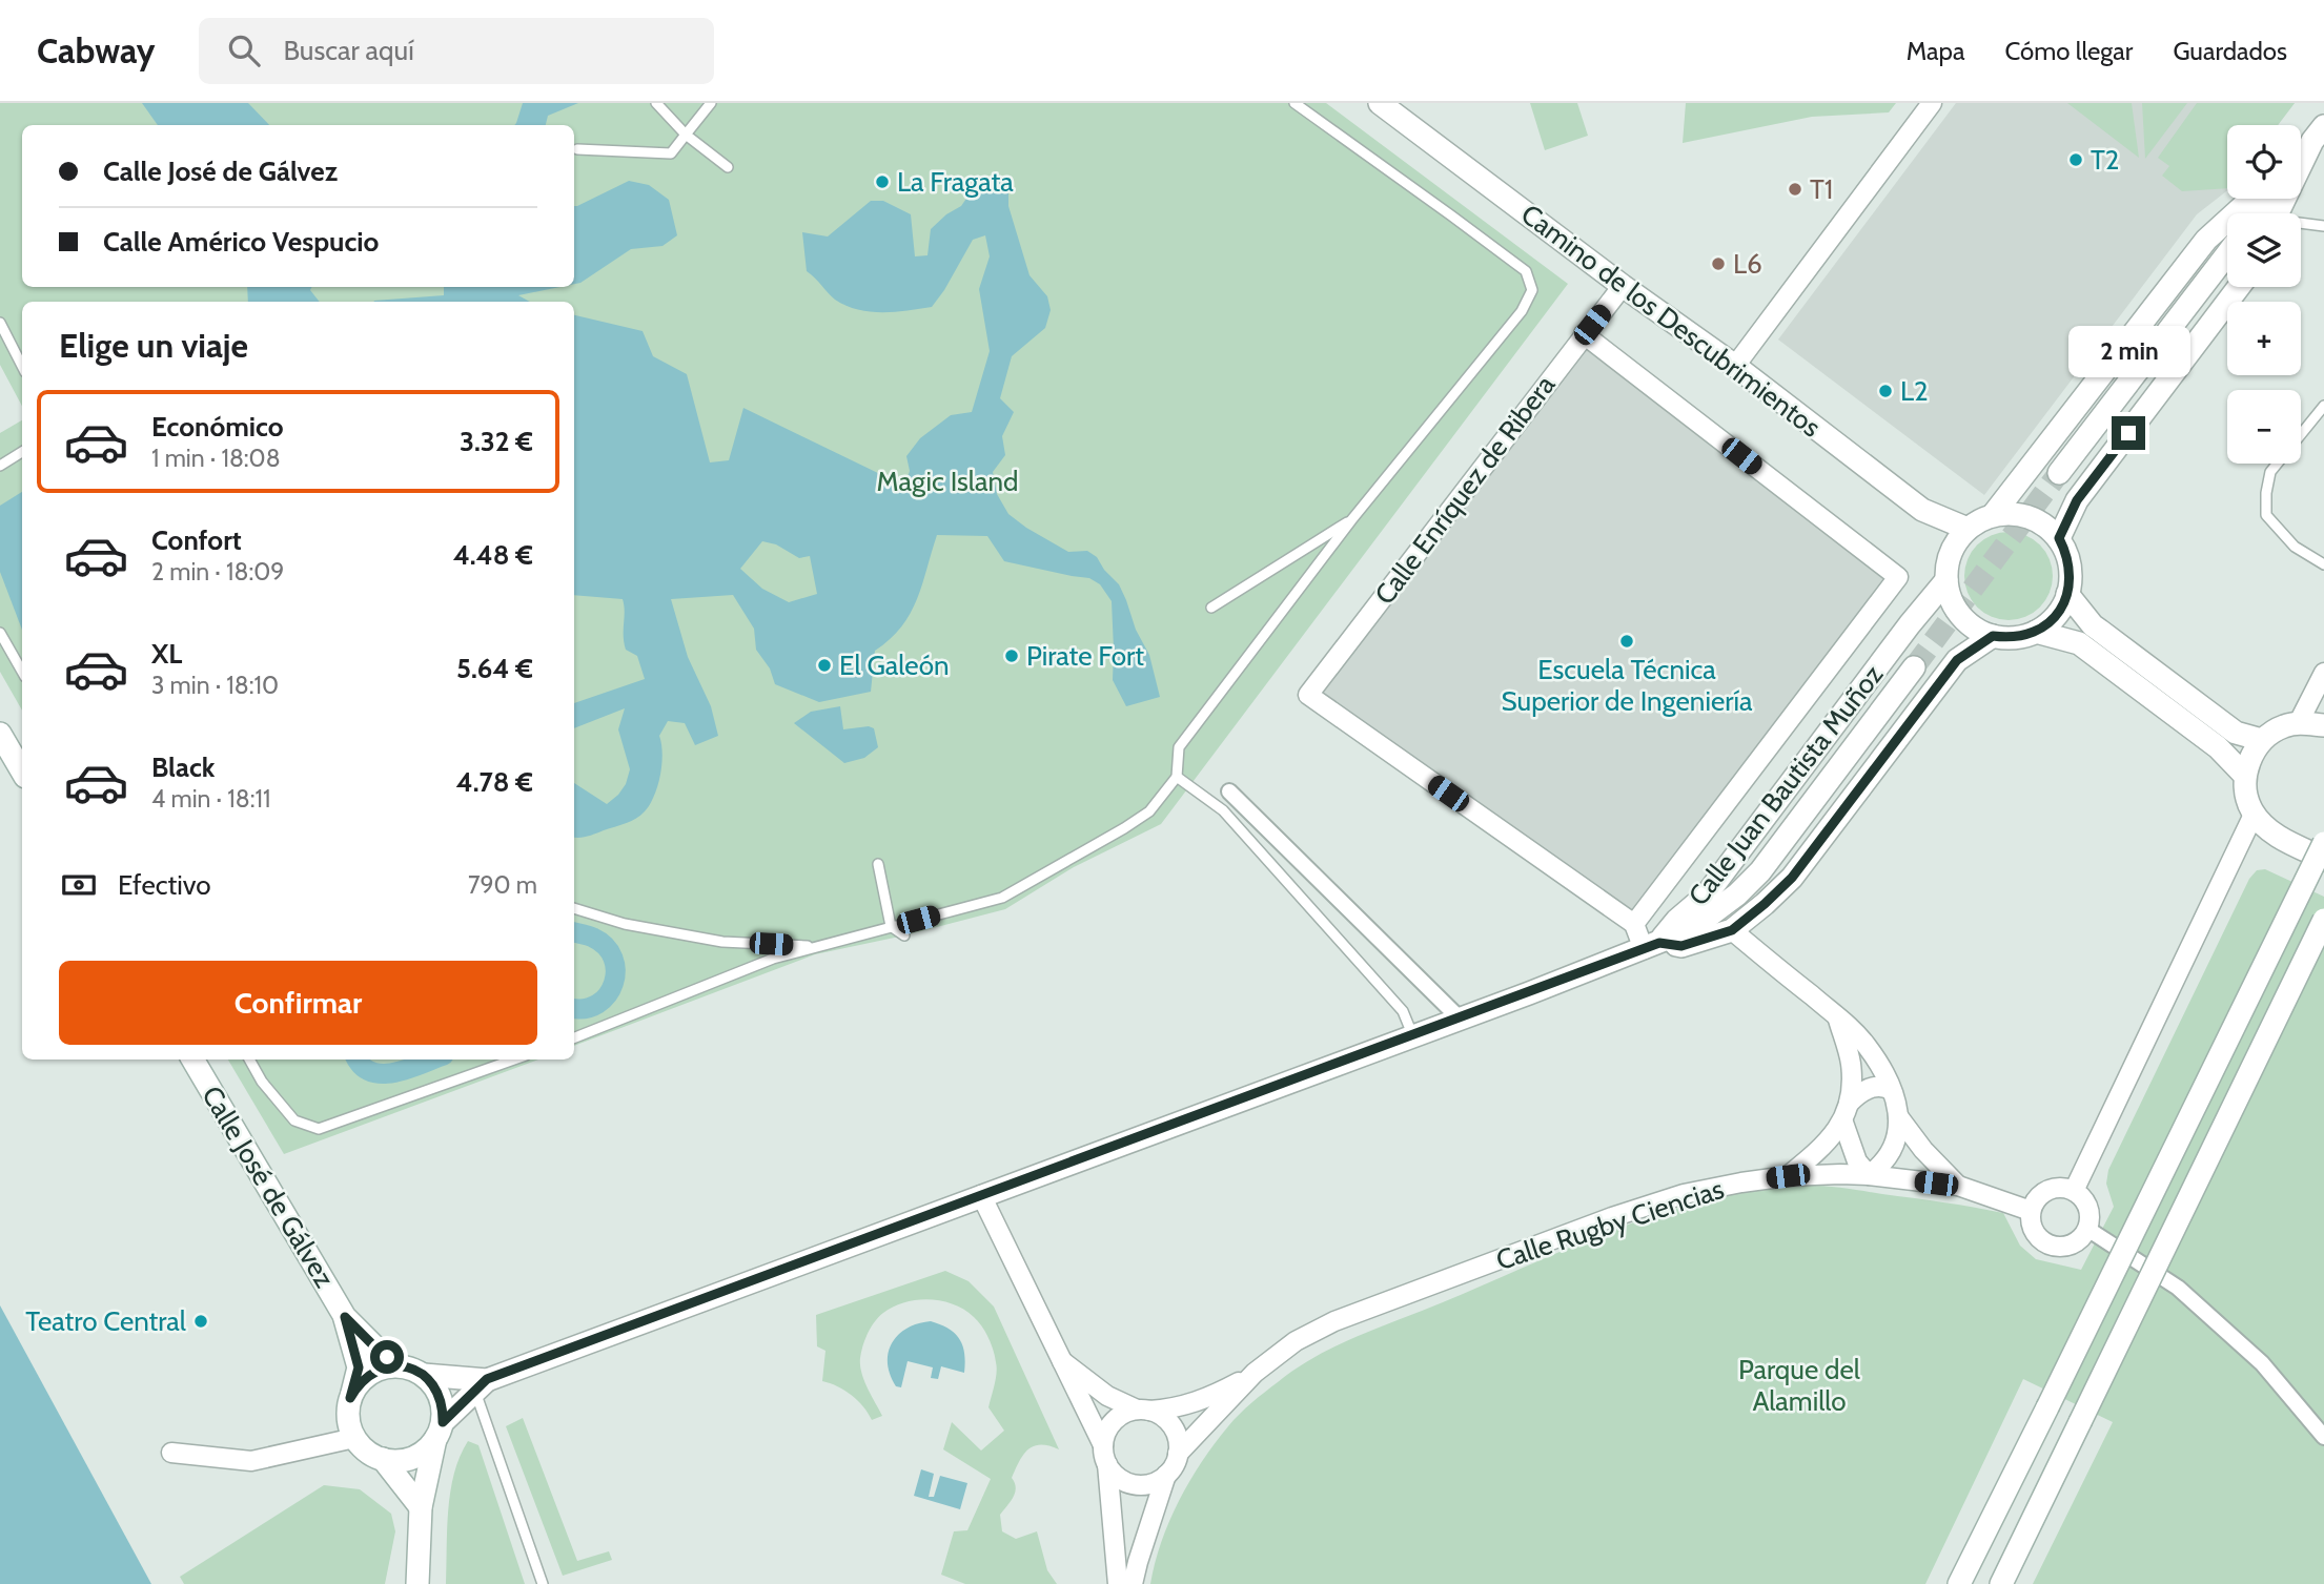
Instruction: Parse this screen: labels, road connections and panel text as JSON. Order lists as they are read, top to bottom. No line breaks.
{"streets":{"street":["Camino de los Descubrimientos","Calle Enríquez de Ribera","Calle Juan Bautista Muñoz","Calle José de Gálvez","Calle Rugby Ciencias"]},"crossings":[["Camino de los Descubrimientos","Calle Enríquez de Ribera"],["Camino de los Descubrimientos","Calle Juan Bautista Muñoz"],["Calle Juan Bautista Muñoz","Calle José de Gálvez"]],"parks":["Magic Island","Parque del Alamillo"],"places":["T2","La Fragata","T1","L6","L2","Escuela Técnica Superior de Ingeniería","Pirate Fort","El Galeón","Teatro Central"],"page":{"header":"Cabway","search":"Buscar aquí","nav":["Mapa","Cómo llegar","Guardados"],"map_buttons":["+","−"],"banner":["Calle José de Gálvez","Calle Américo Vespucio"],"heading":"Elige un viaje","bubble":"2 min","list":[{"name":"Económico","note":"1 min · 18:08","value":"3.32 €"},{"name":"Confort","note":"2 min · 18:09","value":"4.48 €"},{"name":"XL","note":"3 min · 18:10","value":"5.64 €"},{"name":"Black","note":"4 min · 18:11","value":"4.78 €"}],"pay":["Efectivo","790 m"],"buttons":"Confirmar"}}
